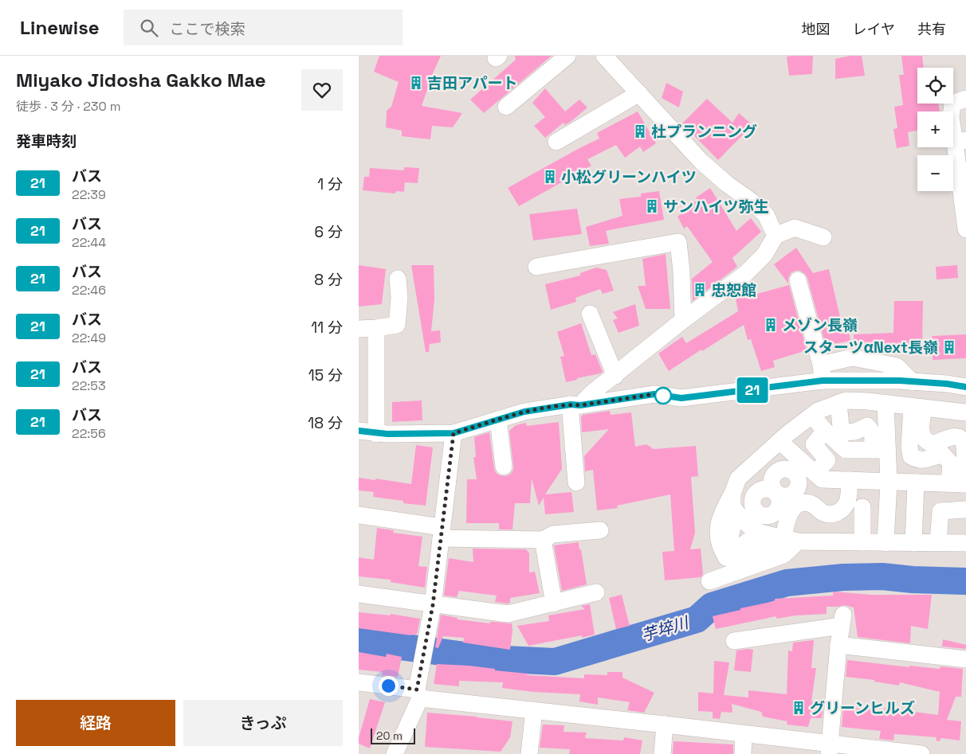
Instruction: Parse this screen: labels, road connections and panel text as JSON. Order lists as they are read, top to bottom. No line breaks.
{"water":["芋埣川"],"places":{"building":["吉田アパート","杜プランニング","小松グリーンハイツ","サンハイツ弥生","忠恕館","メゾン長嶺","スターツαNext長嶺","グリーンヒルズ"]},"lines":["bus line 21"],"scale_bar":"20 m","page":{"header":"Linewise","search":"ここで検索","nav":["地図","レイヤ","共有"],"heading":[["Miyako Jidosha Gakko Mae","徒歩 · 3 分 · 230 m"],"発車時刻"],"on_map":"21","map_buttons":["+","−"],"list":[{"mark":"21","name":"バス","note":"22:39","value":"1 分"},{"mark":"21","name":"バス","note":"22:44","value":"6 分"},{"mark":"21","name":"バス","note":"22:46","value":"8 分"},{"mark":"21","name":"バス","note":"22:49","value":"11 分"},{"mark":"21","name":"バス","note":"22:53","value":"15 分"},{"mark":"21","name":"バス","note":"22:56","value":"18 分"}],"buttons":["経路","きっぷ"],"scale":"20 m"}}
